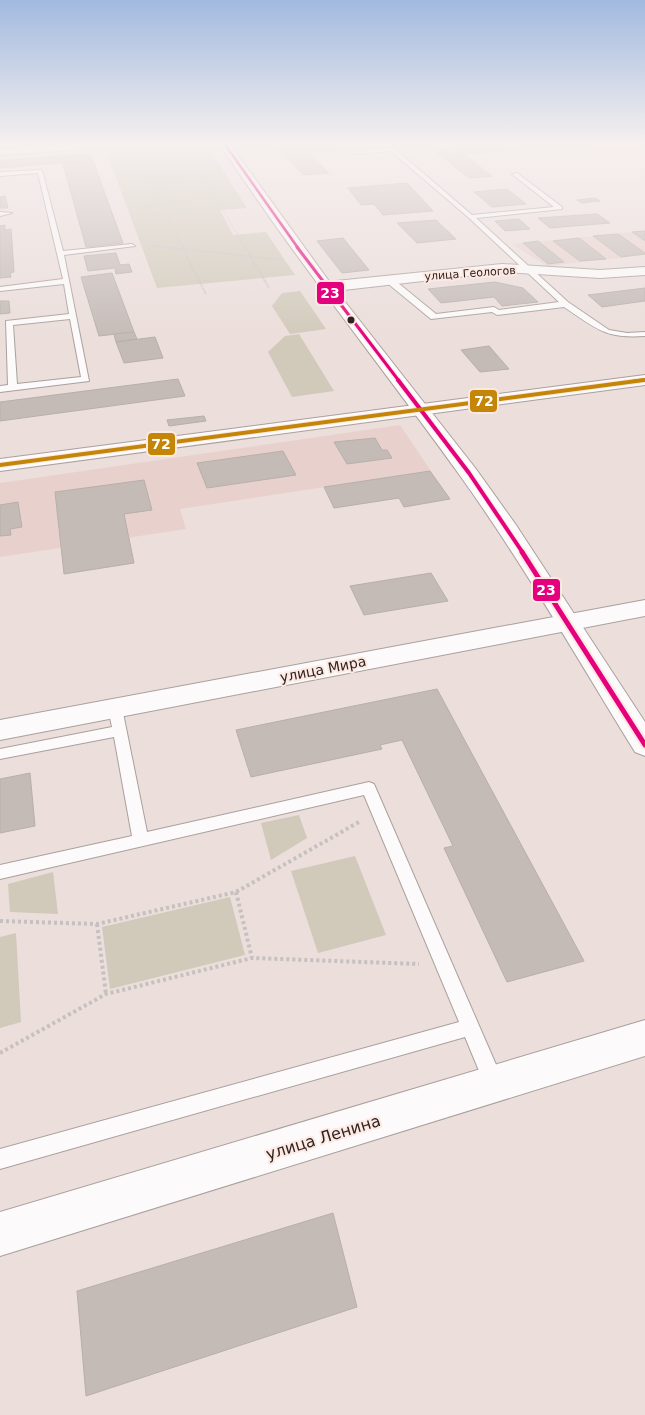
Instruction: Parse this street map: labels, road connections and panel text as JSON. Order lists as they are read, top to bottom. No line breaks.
{"streets":{"street":["улица Геологов","улица Мира","улица Ленина"]},"lines":["transit line 23","transit line 72"]}
